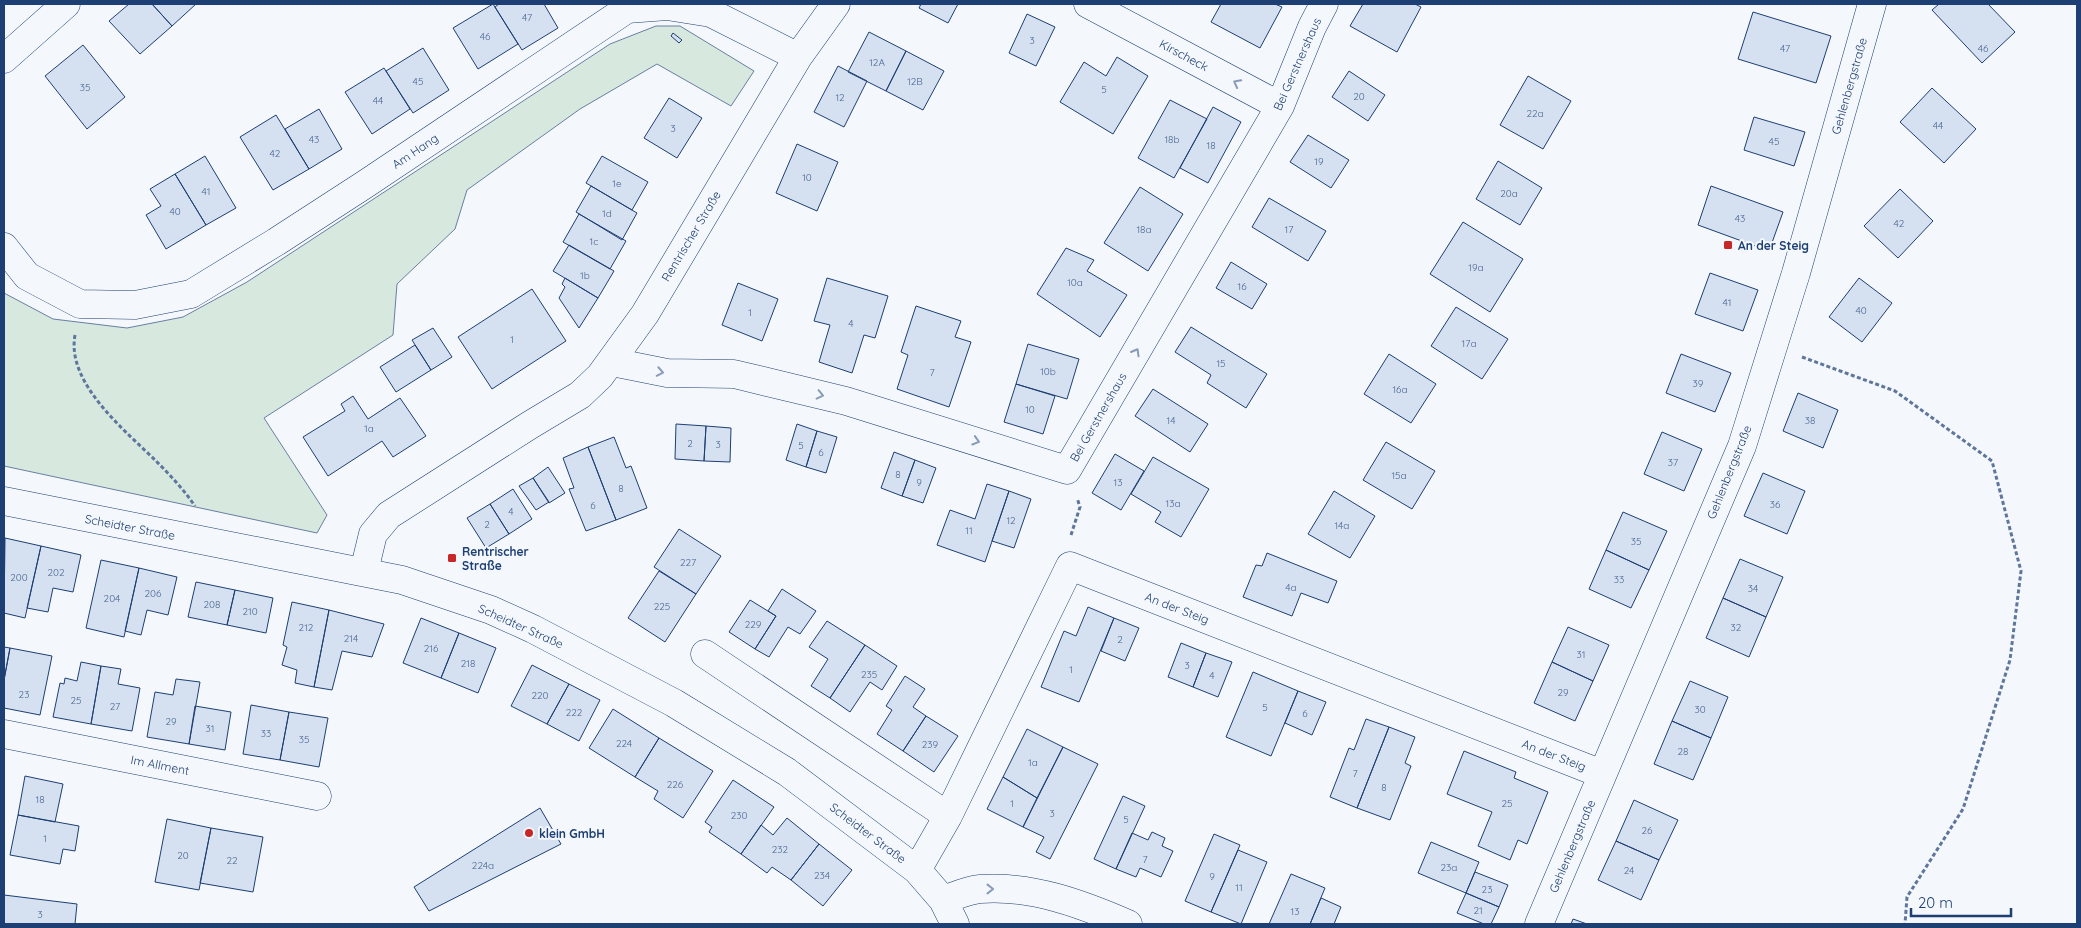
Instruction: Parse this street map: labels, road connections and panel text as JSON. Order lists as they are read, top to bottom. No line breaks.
{"streets":{"street":["Kirscheck","Bei Gerstnershaus","Gehlenbergstraße","Am Hang","Rentrischer Straße","Scheidter Straße","An der Steig","Im Allment"]},"crossings":[["Kirscheck","Bei Gerstnershaus"],["Bei Gerstnershaus","Rentrischer Straße"],["Gehlenbergstraße","An der Steig"],["Am Hang","Rentrischer Straße"],["Rentrischer Straße","Scheidter Straße"],["Scheidter Straße","An der Steig"]],"one_way":["Kirscheck","Bei Gerstnershaus"],"places":{"transit":["An der Steig","Rentrischer Straße"],"other":["klein GmbH"]},"house_numbers":["47","46","3","47","46","12A","45","12B","35","5","20","12","44","22a","44","3","43","18b","45","18","42","19","10","1e","41","20a","40","1d","43","42","18a","17","1c","19a","1b","10a","16","41","40","1","4","1","17a","15","10b","7","39","16a","10","14","38","1a","2","3","5","6","37","8","15a","9","13","8","13a","36","6","4","12","2","14a","11","35","227","202","200","33","4a","34","206","204","208","225","210","229","212","32","214","2","216","31","218","3","1","235","4","29","23","220","25","27","5","30","222","6","29","31","33","35","224","239","28","1a","7","226","8","18","1","25","3","230","5","26","1","232","20","7","22","224a","23a","24","234","9","11","23","21","13","3"],"scale_bar":"20 m"}
